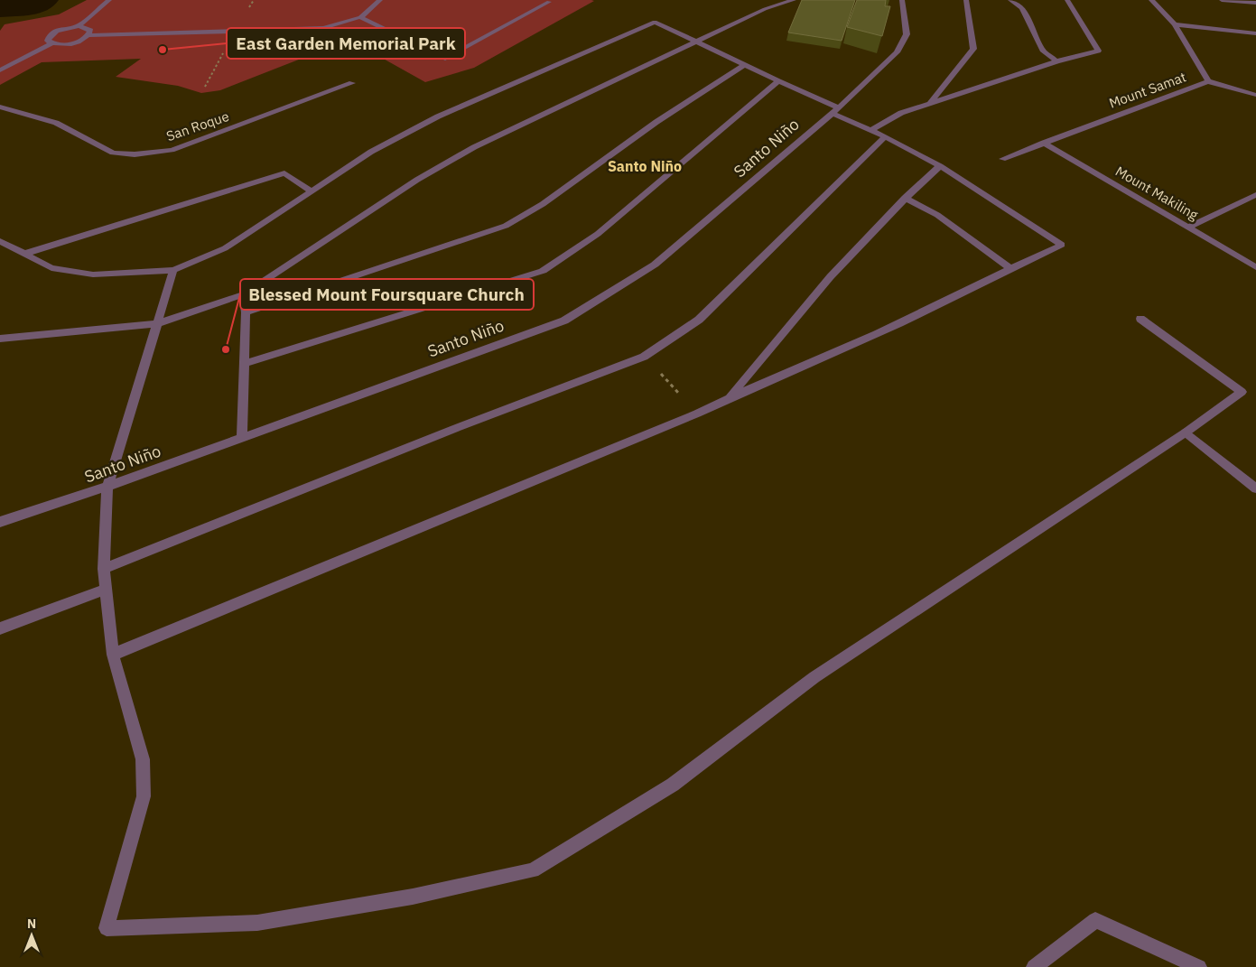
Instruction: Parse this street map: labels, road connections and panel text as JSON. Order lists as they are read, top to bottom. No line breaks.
{"streets":{"street":["Mount Samat","San Roque","Santo Niño","Mount Makiling"]},"crossings":[["Mount Samat","Mount Makiling"]],"districts":["Santo Niño"],"places":["East Garden Memorial Park","Blessed Mount Foursquare Church"],"north":"top"}
